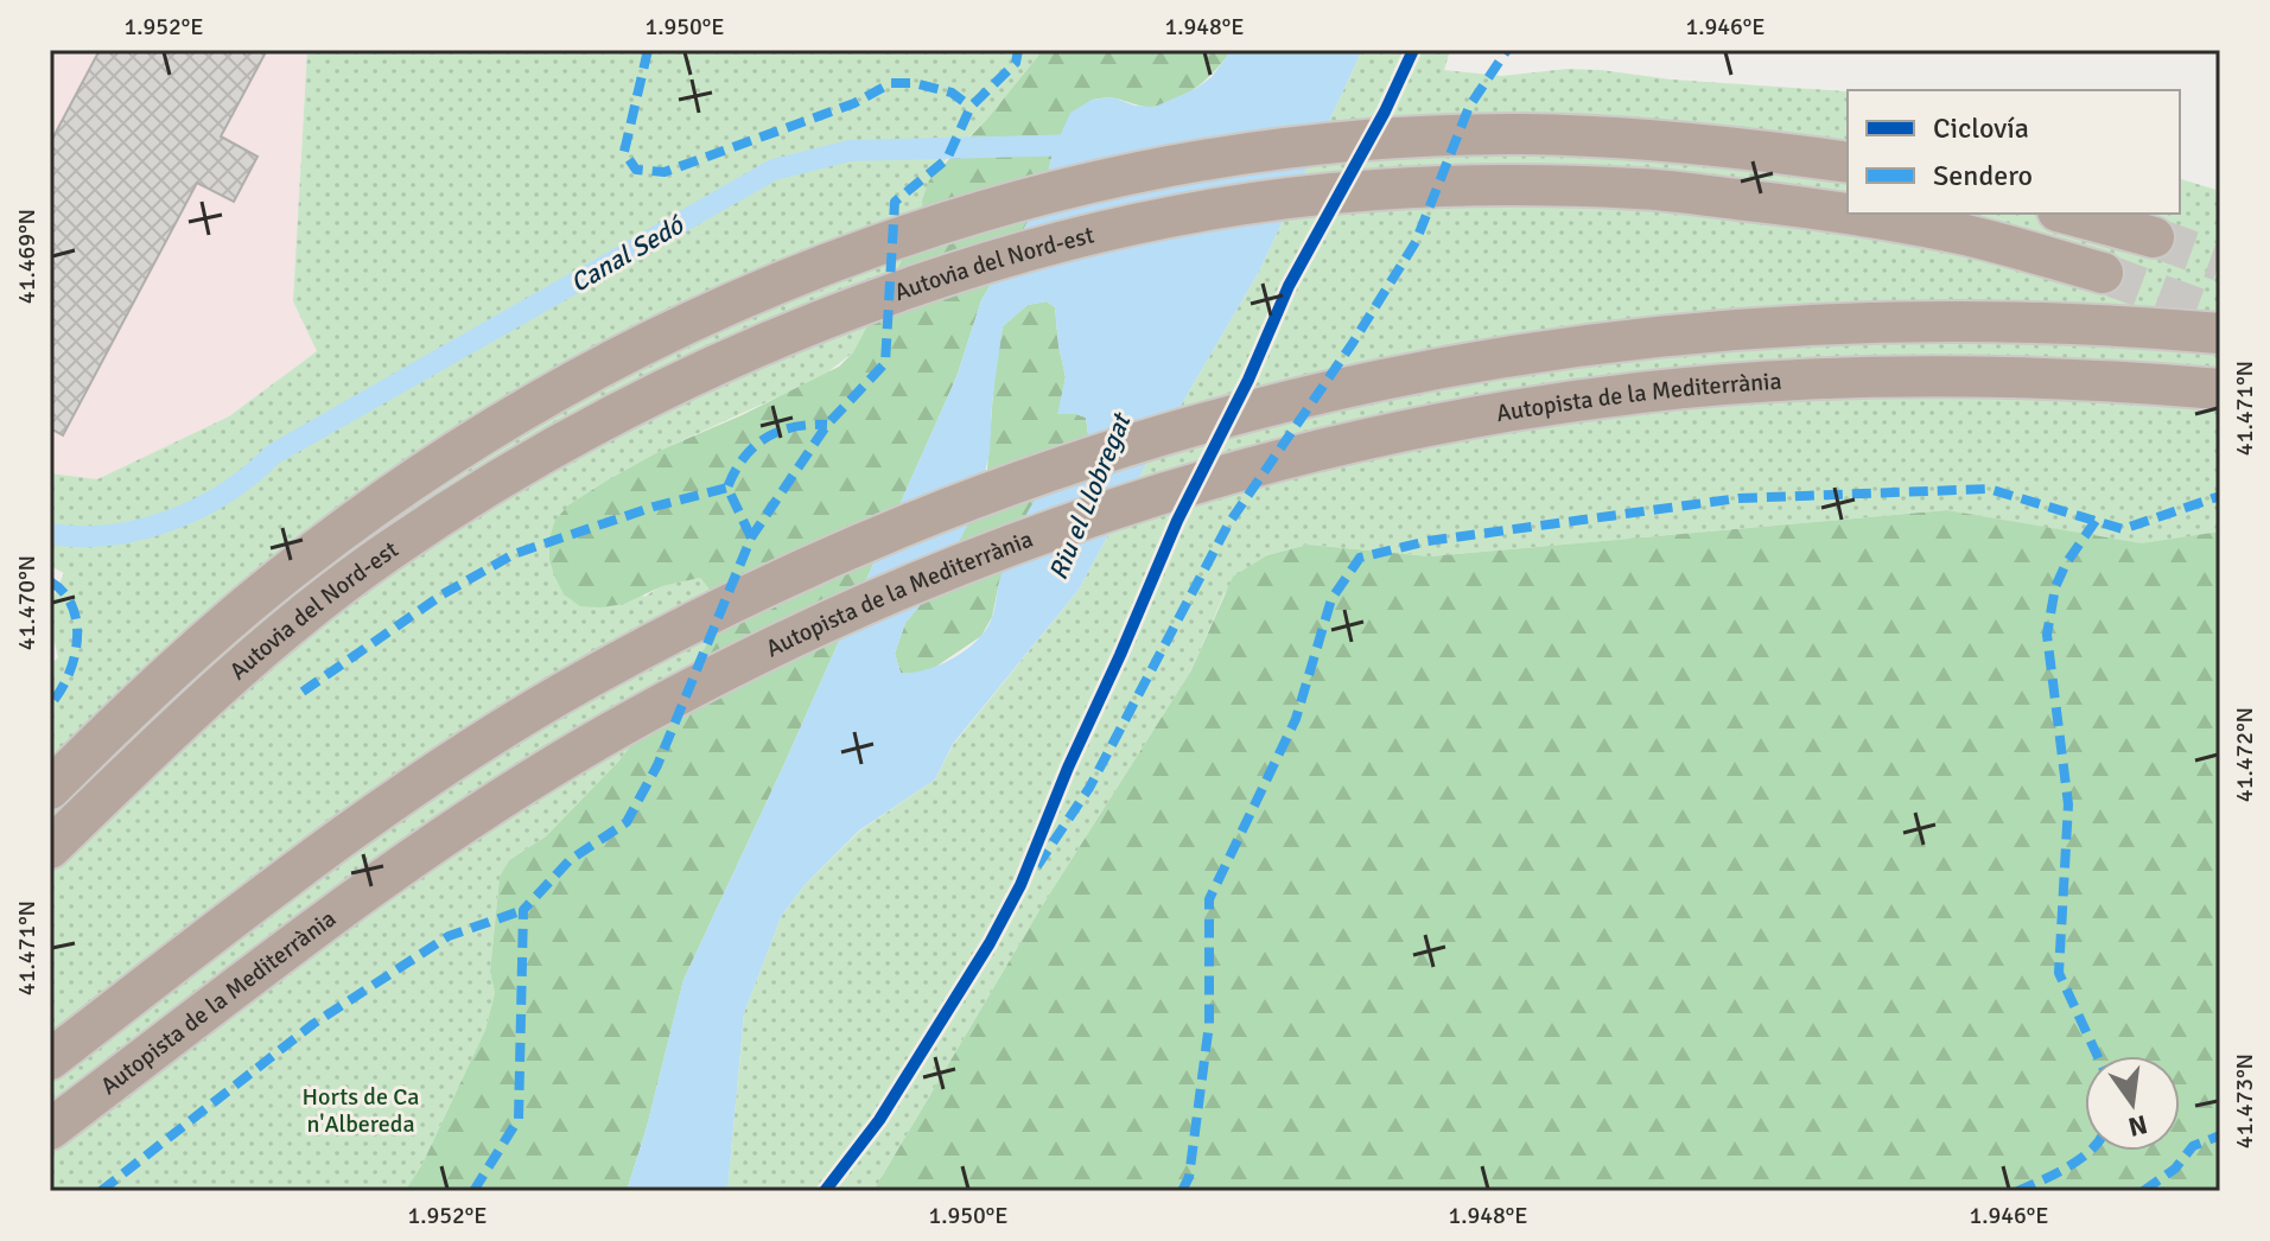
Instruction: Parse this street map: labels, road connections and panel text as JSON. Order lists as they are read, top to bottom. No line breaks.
{"streets":{"highway":["Autovia del Nord-est","Autopista de la Mediterrània"]},"water":["Canal Sedó","Riu el Llobregat"],"parks":["Horts de Ca n'Albereda"],"legend":["Ciclovía","Sendero"],"north":"bottom","coordinates":["1.952°E","1.950°E","1.948°E","1.946°E","41.469°N","41.471°N","41.470°N","41.472°N","41.473°N"]}
